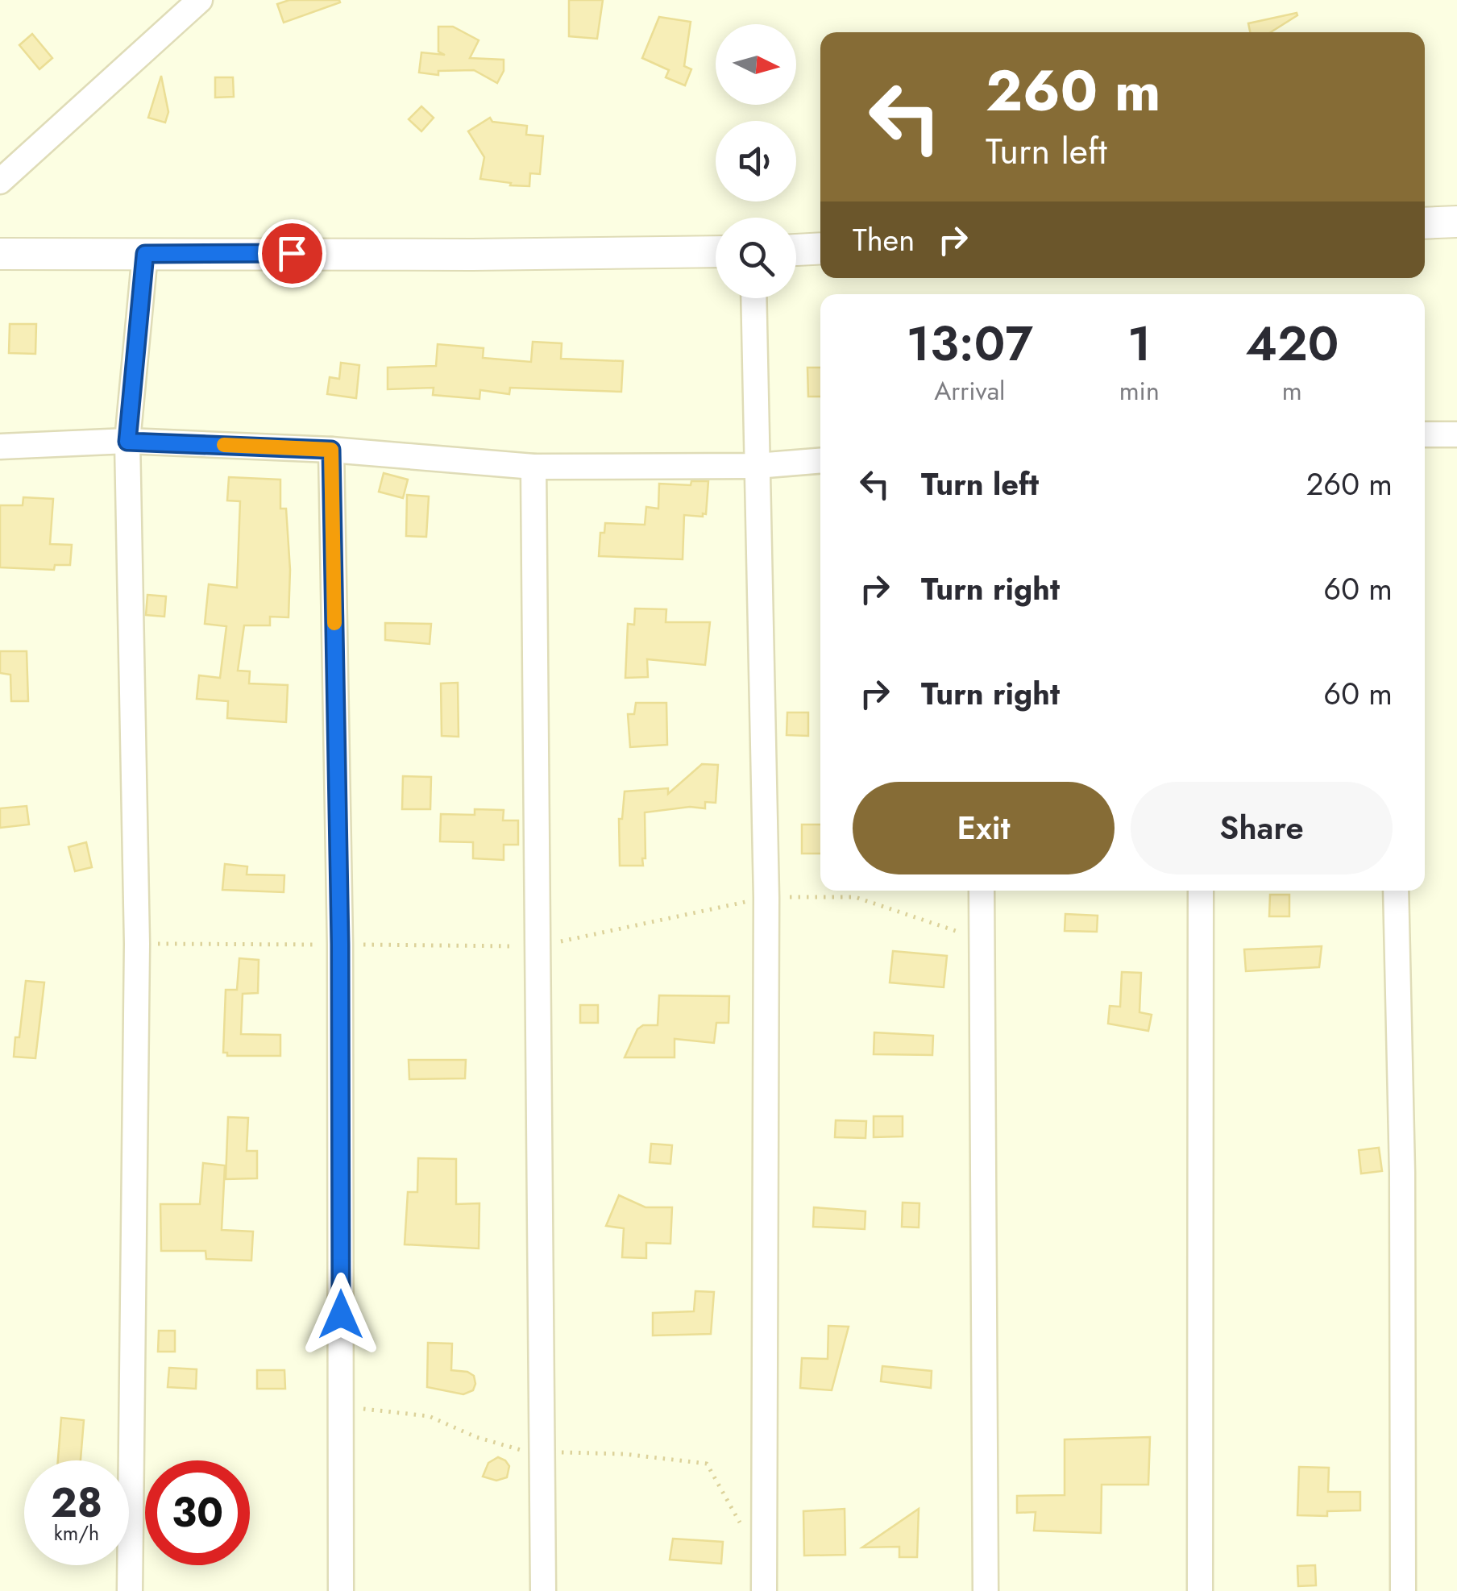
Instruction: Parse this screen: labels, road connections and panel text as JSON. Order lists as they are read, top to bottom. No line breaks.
{"north":"right","page":{"turn":["260 m","Turn left"],"then":"Then","eta":["13:07","Arrival","1","min","420","m"],"list":[{"name":"Turn left","value":"260 m"},{"name":"Turn right","value":"60 m"},{"name":"Turn right","value":"60 m"}],"buttons":["Exit","Share"],"speed":"28 km/h","limit":"30"}}
